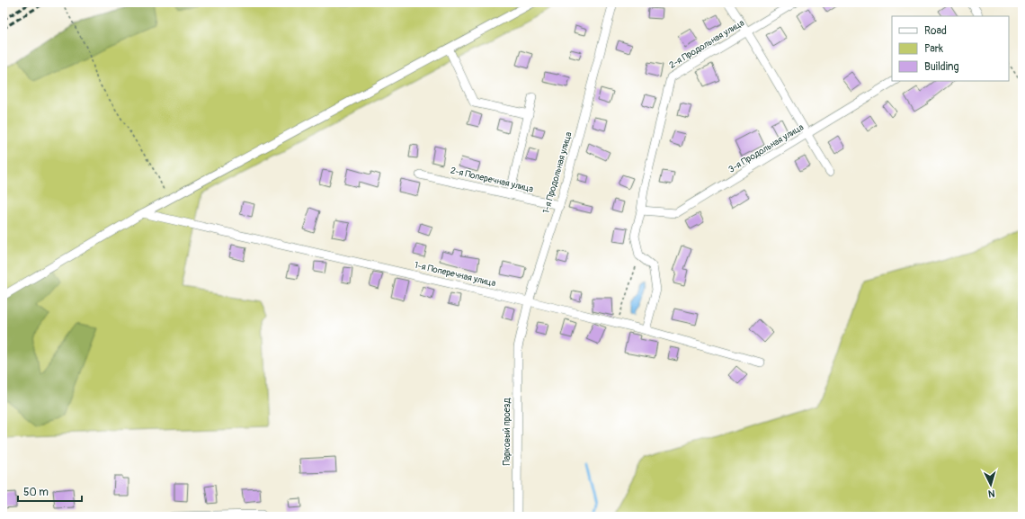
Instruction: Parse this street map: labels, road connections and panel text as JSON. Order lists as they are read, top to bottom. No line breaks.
{"streets":{"street":["2-я Продольная улица","3-я Продольная улица","1-я Продольная улица","2-я Поперечная улица","1-я Поперечная улица","Парковый проезд"]},"crossings":[["2-я Продольная улица","3-я Продольная улица"],["1-я Продольная улица","2-я Поперечная улица"],["1-я Продольная улица","1-я Поперечная улица"],["1-я Продольная улица","Парковый проезд"]],"legend":["Road","Park","Building"],"scale_bar":"50 m","north":"bottom"}
